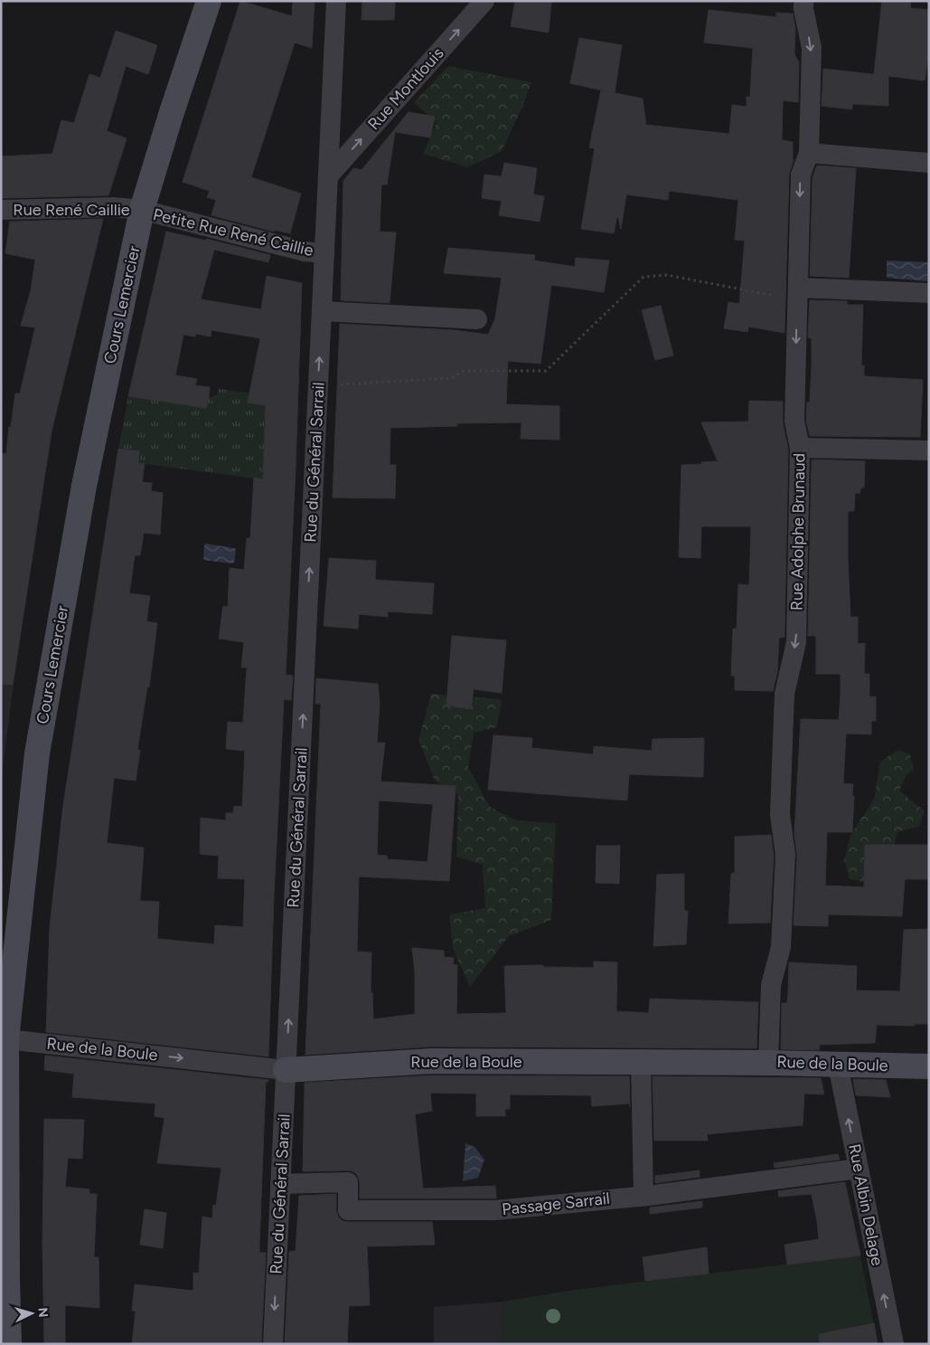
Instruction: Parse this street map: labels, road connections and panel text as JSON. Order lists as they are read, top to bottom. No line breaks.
{"streets":{"main road":["Cours Lemercier","Rue de la Boule"],"street":["Rue Montlouis","Rue René Caillie","Petite Rue René Caillie","Rue du Général Sarrail","Rue Adolphe Brunaud","Passage Sarrail","Rue Albin Delage"]},"crossings":[["Rue Montlouis","Rue du Général Sarrail"],["Rue René Caillie","Petite Rue René Caillie"],["Rue René Caillie","Cours Lemercier"],["Petite Rue René Caillie","Cours Lemercier"],["Petite Rue René Caillie","Rue du Général Sarrail"],["Cours Lemercier","Rue de la Boule"],["Rue du Général Sarrail","Rue de la Boule"],["Rue du Général Sarrail","Passage Sarrail"],["Rue Adolphe Brunaud","Rue de la Boule"],["Rue de la Boule","Rue Albin Delage"],["Passage Sarrail","Rue Albin Delage"]],"one_way":["Rue Montlouis","Rue Adolphe Brunaud","Rue Albin Delage"],"north":"right"}
